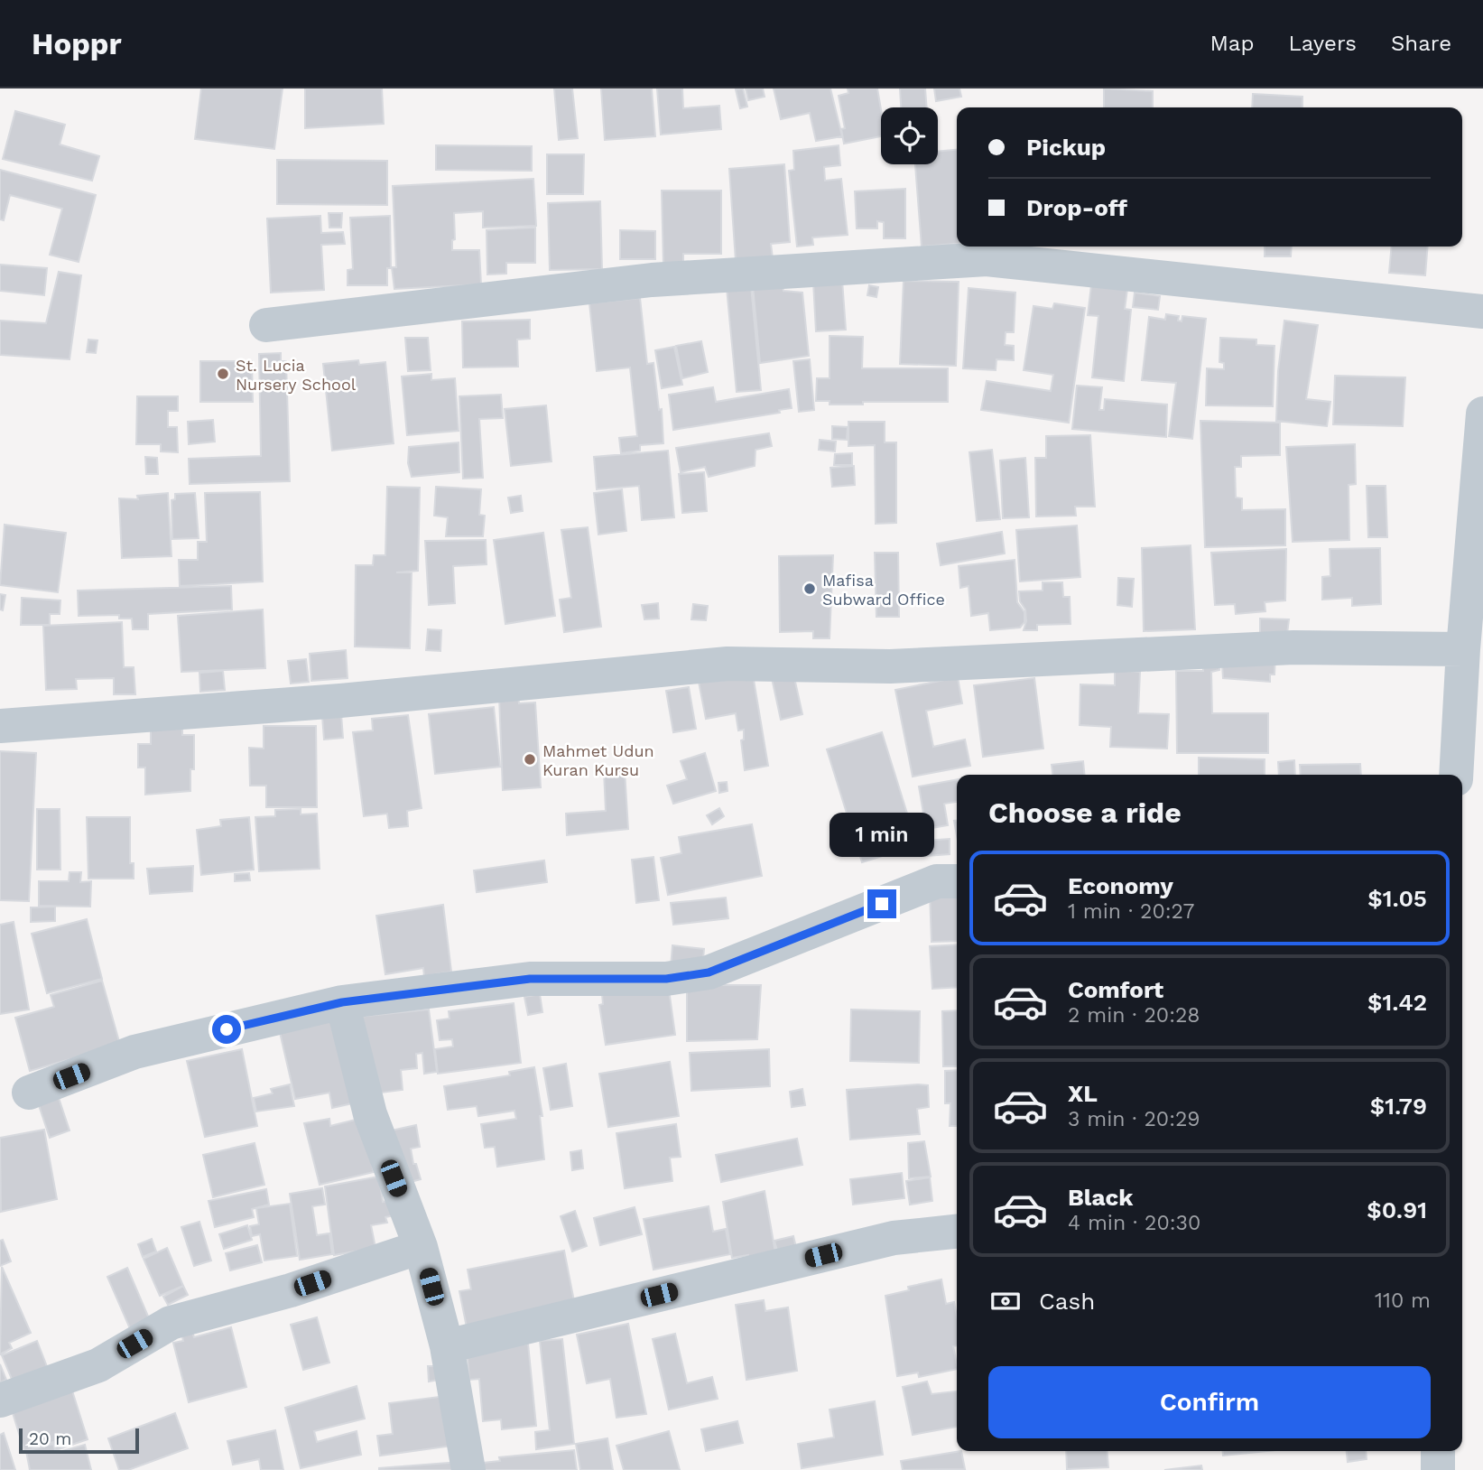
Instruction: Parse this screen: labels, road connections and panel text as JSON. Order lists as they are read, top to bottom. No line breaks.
{"places":["St. Lucia Nursery School","Mafisa Subward Office","Mahmet Udun Kuran Kursu"],"scale_bar":"20 m","page":{"header":"Hoppr","nav":["Map","Layers","Share"],"banner":["Pickup","Drop-off"],"heading":"Choose a ride","bubble":"1 min","list":[{"name":"Economy","note":"1 min · 20:27","value":"$1.05"},{"name":"Comfort","note":"2 min · 20:28","value":"$1.42"},{"name":"XL","note":"3 min · 20:29","value":"$1.79"},{"name":"Black","note":"4 min · 20:30","value":"$0.91"}],"pay":["Cash","110 m"],"buttons":"Confirm","scale":"20 m"}}
